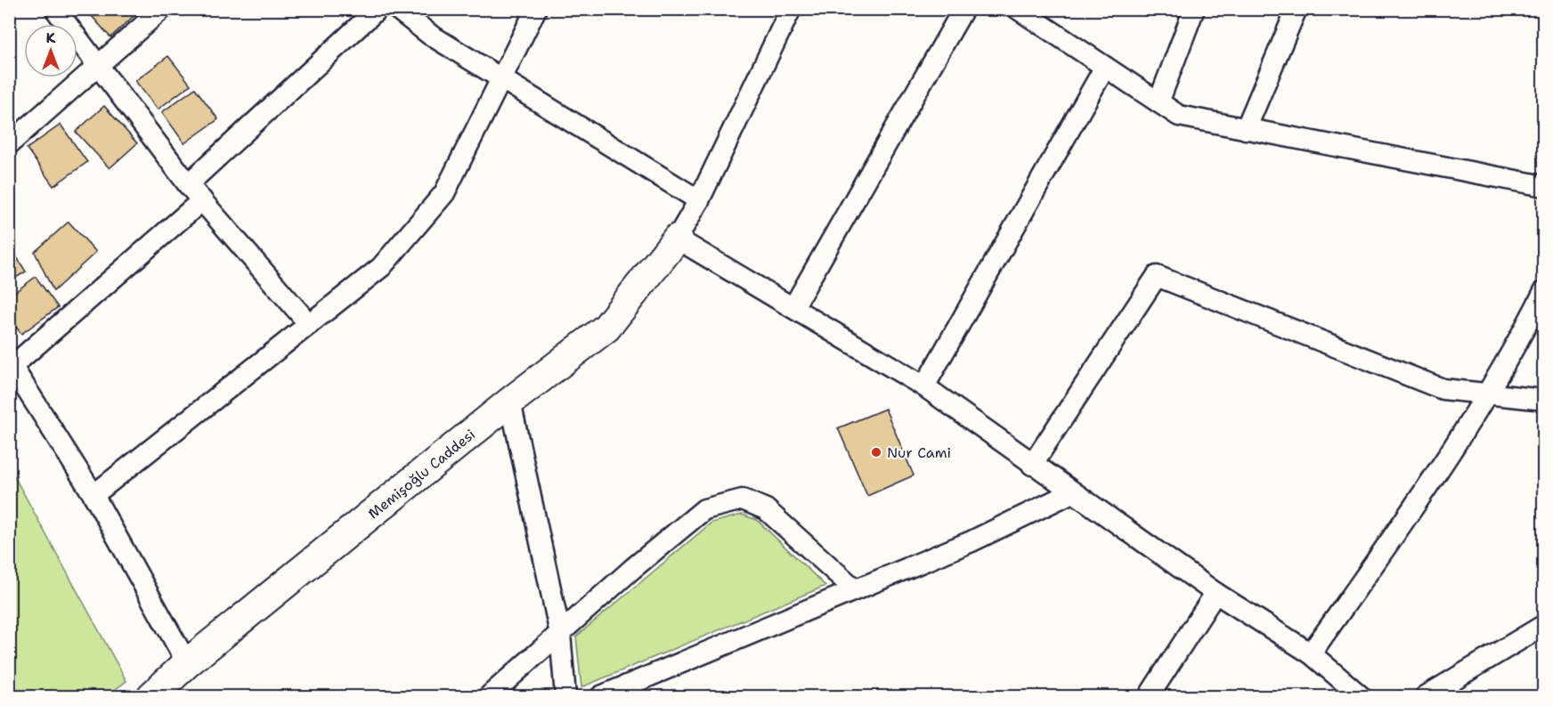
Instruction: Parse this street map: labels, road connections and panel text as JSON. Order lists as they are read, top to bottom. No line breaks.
{"streets":{"street":["Memişoğlu Caddesi"]},"places":["Nur Cami"],"north":"top"}
